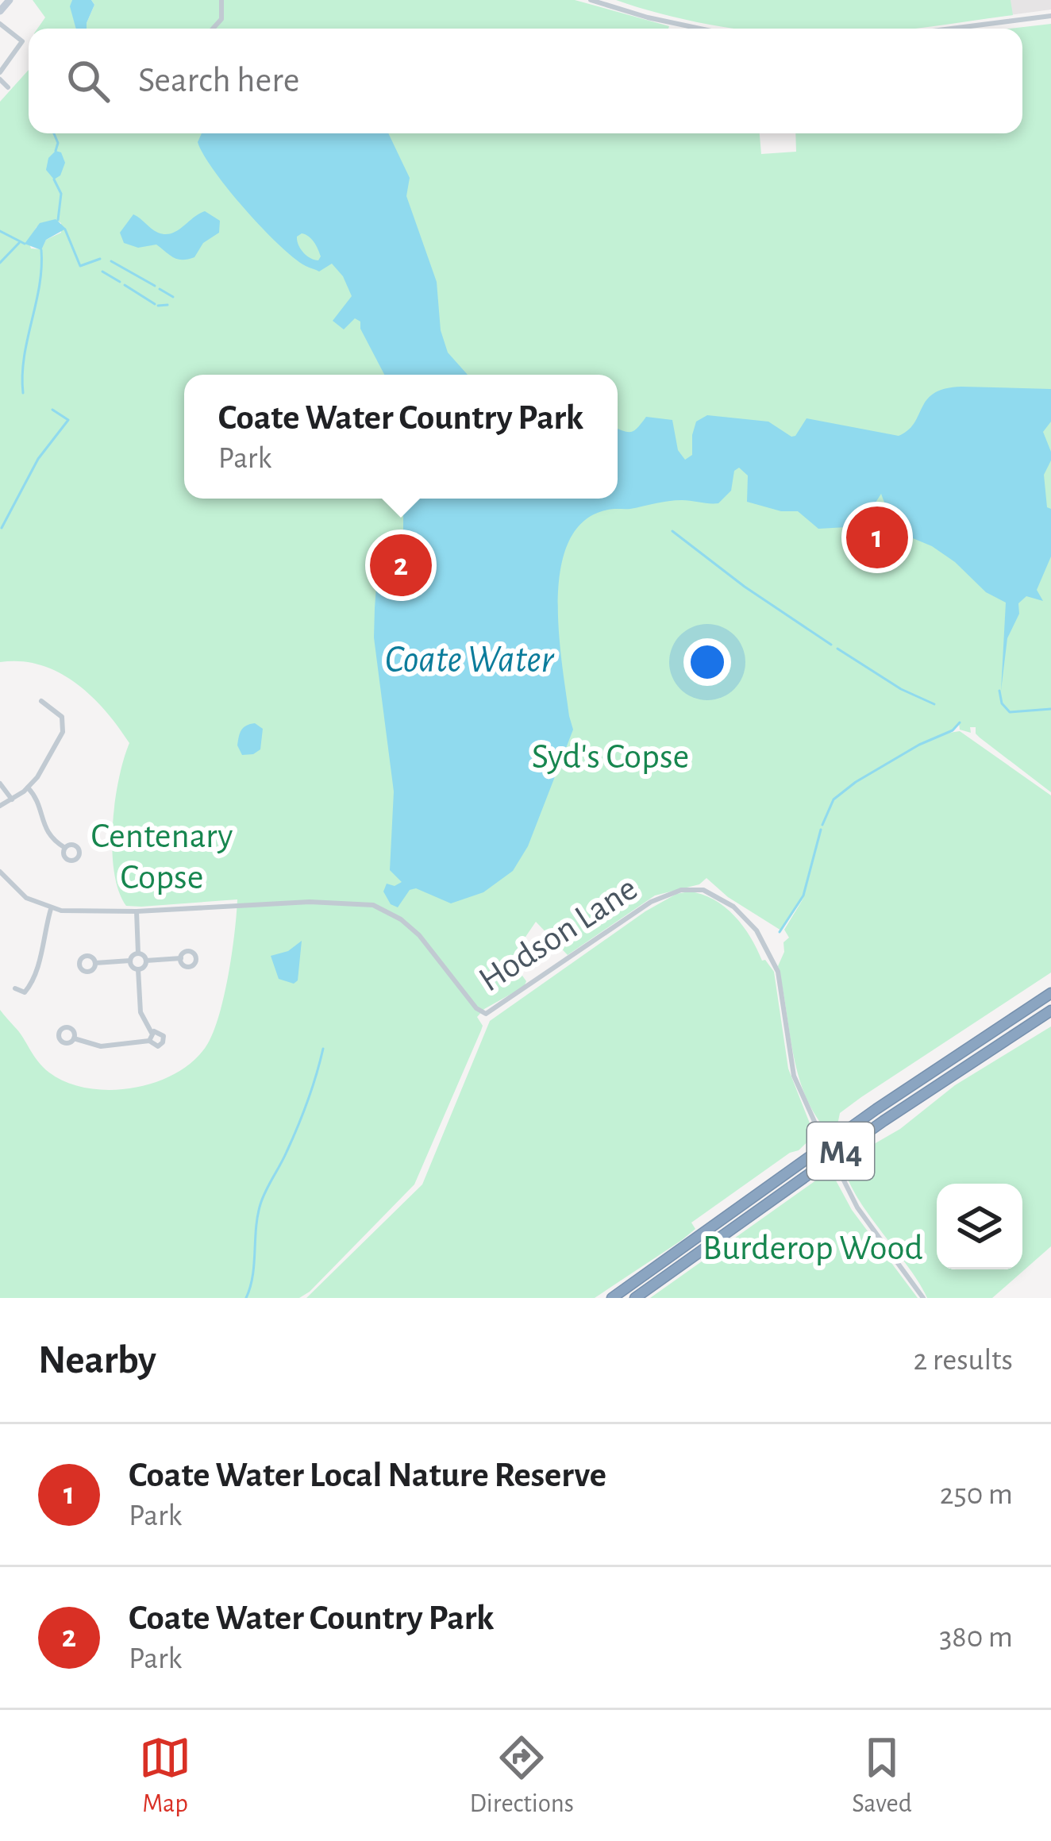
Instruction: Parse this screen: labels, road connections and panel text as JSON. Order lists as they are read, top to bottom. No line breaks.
{"streets":{"highway":["M4"],"street":["Hodson Lane"]},"water":["Coate Water"],"parks":["Syd's Copse","Centenary Copse","Burderop Wood"],"page":{"search":"Search here","popup":["Coate Water Country Park","Park"],"pins":["1","2"],"heading":["Nearby","2 results"],"list":[{"mark":"1","name":"Coate Water Local Nature Reserve","note":"Park","value":"250 m"},{"mark":"2","name":"Coate Water Country Park","note":"Park","value":"380 m"}],"nav":["Map","Directions","Saved"]}}
